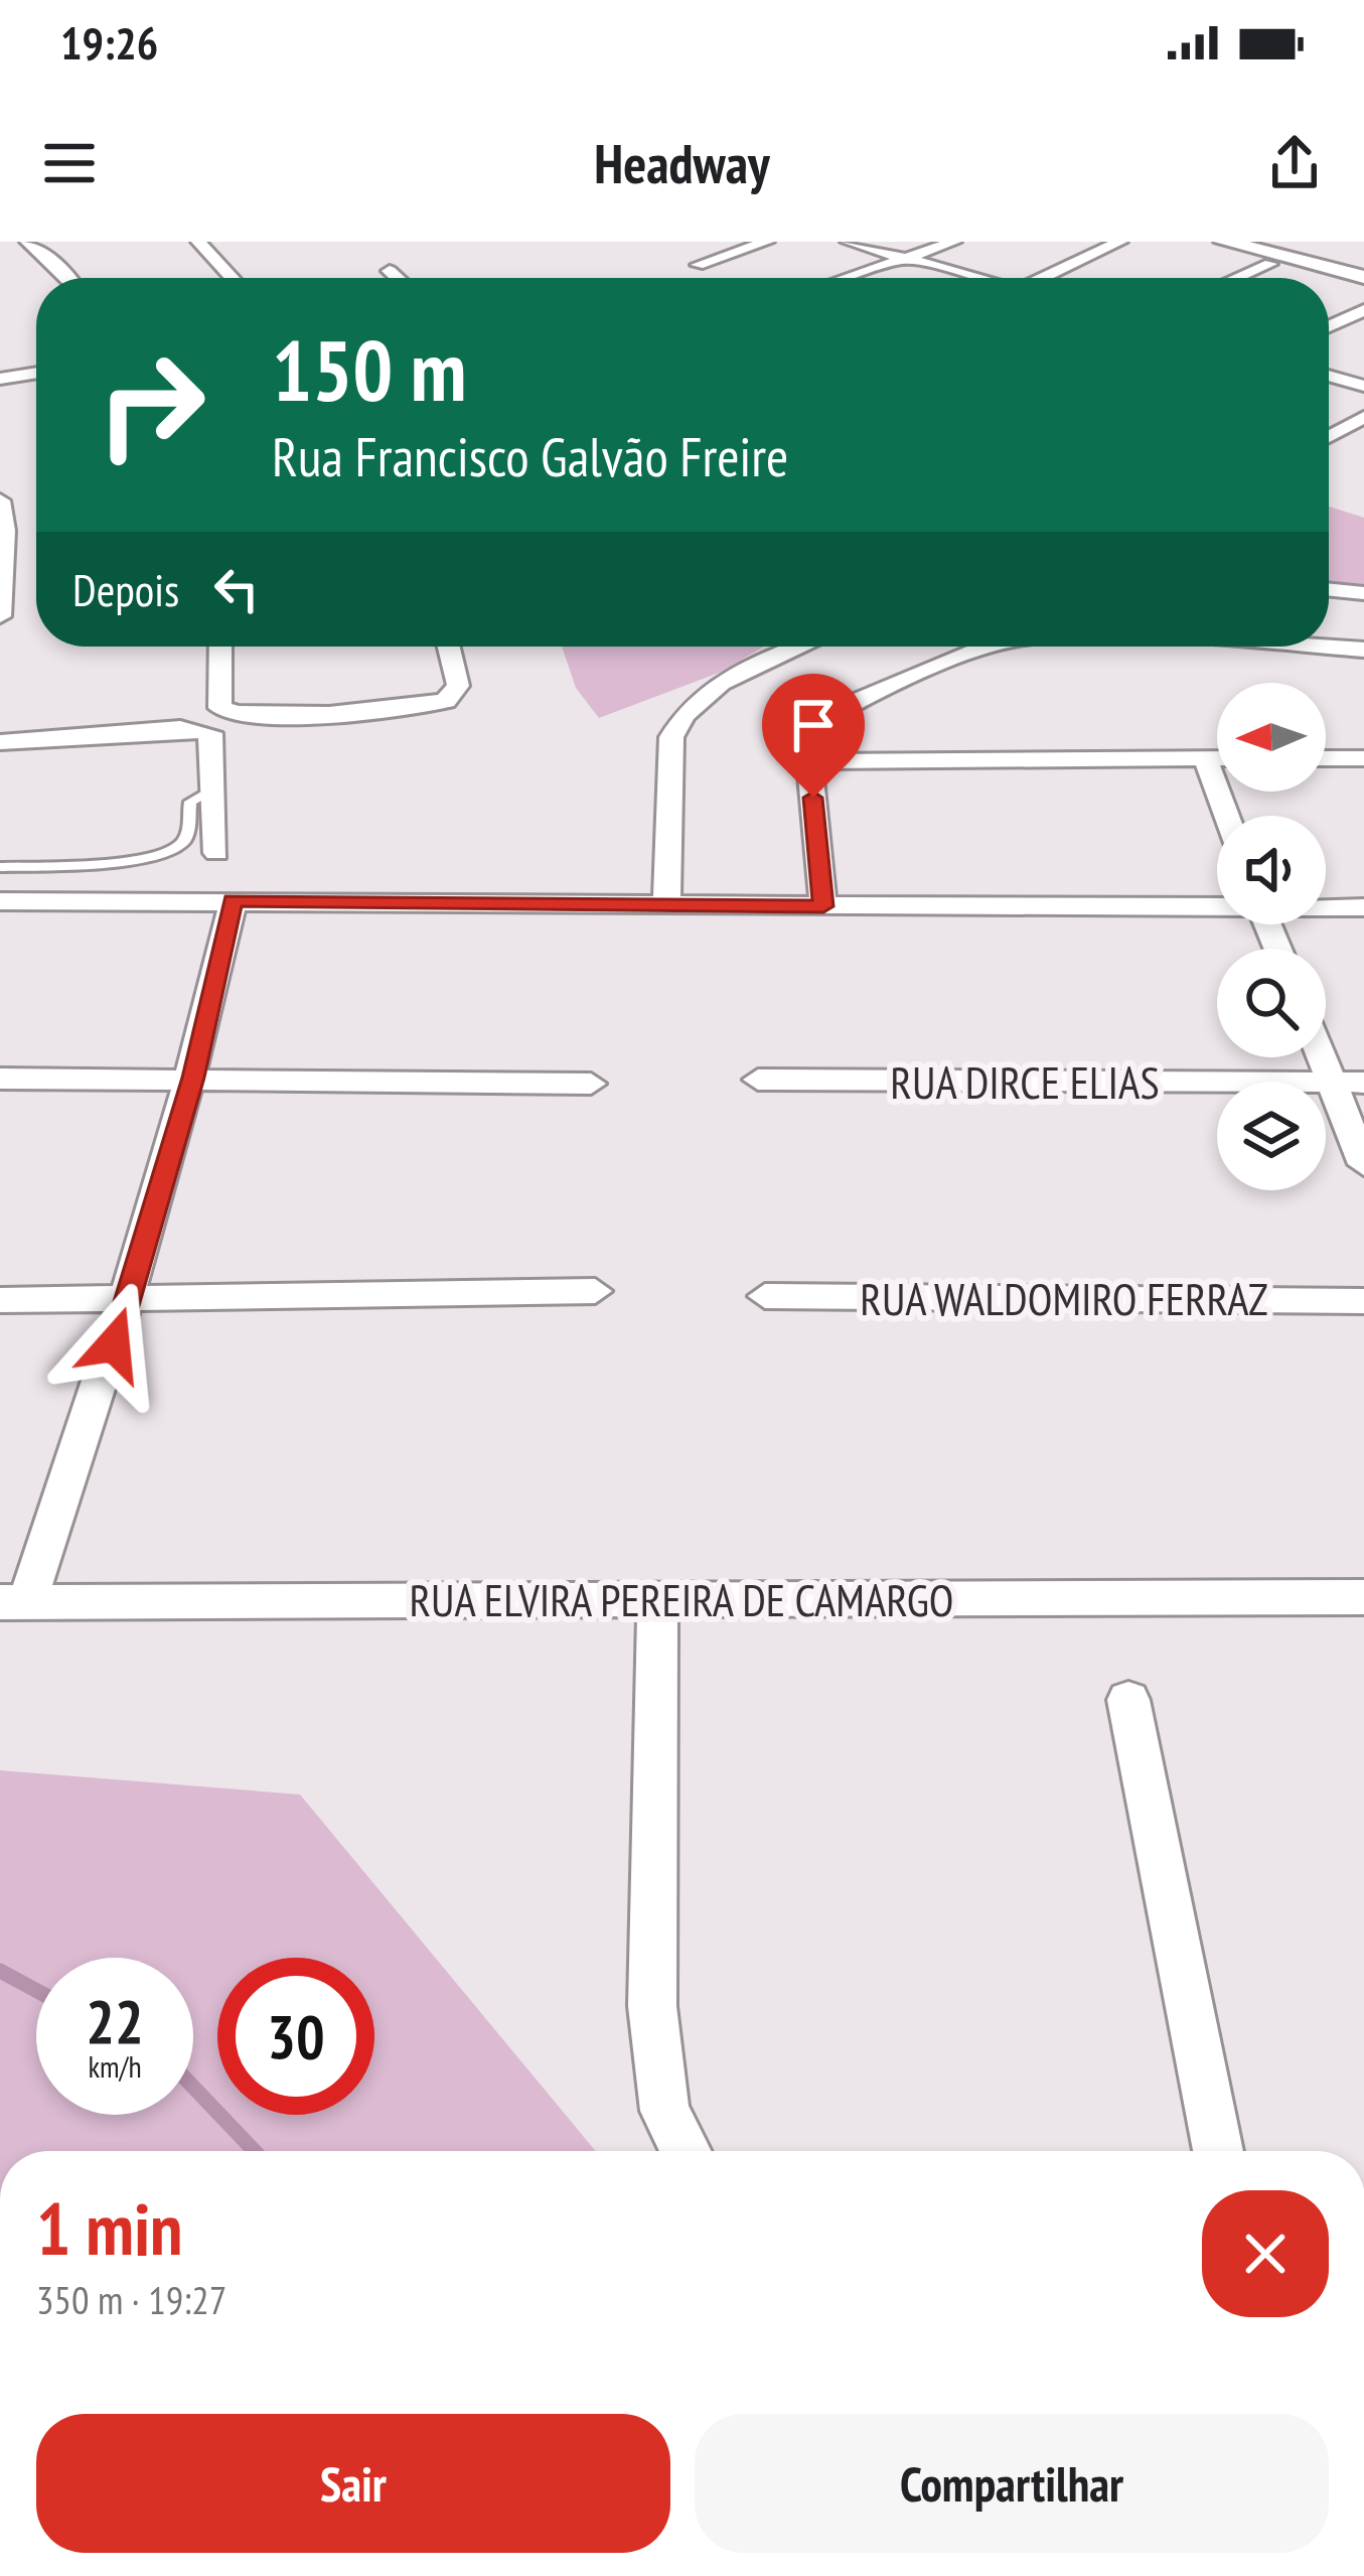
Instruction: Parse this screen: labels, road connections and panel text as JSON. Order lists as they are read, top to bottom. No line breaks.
{"streets":{"street":["RUA DIRCE ELIAS","RUA WALDOMIRO FERRAZ","RUA ELVIRA PEREIRA DE CAMARGO"]},"north":"left","page":{"status":"19:26","header":"Headway","turn":["150 m","Rua Francisco Galvão Freire"],"then":"Depois","speed":"22 km/h","limit":"30","heading":["1 min","350 m · 19:27"],"buttons":["Sair","Compartilhar"]}}
